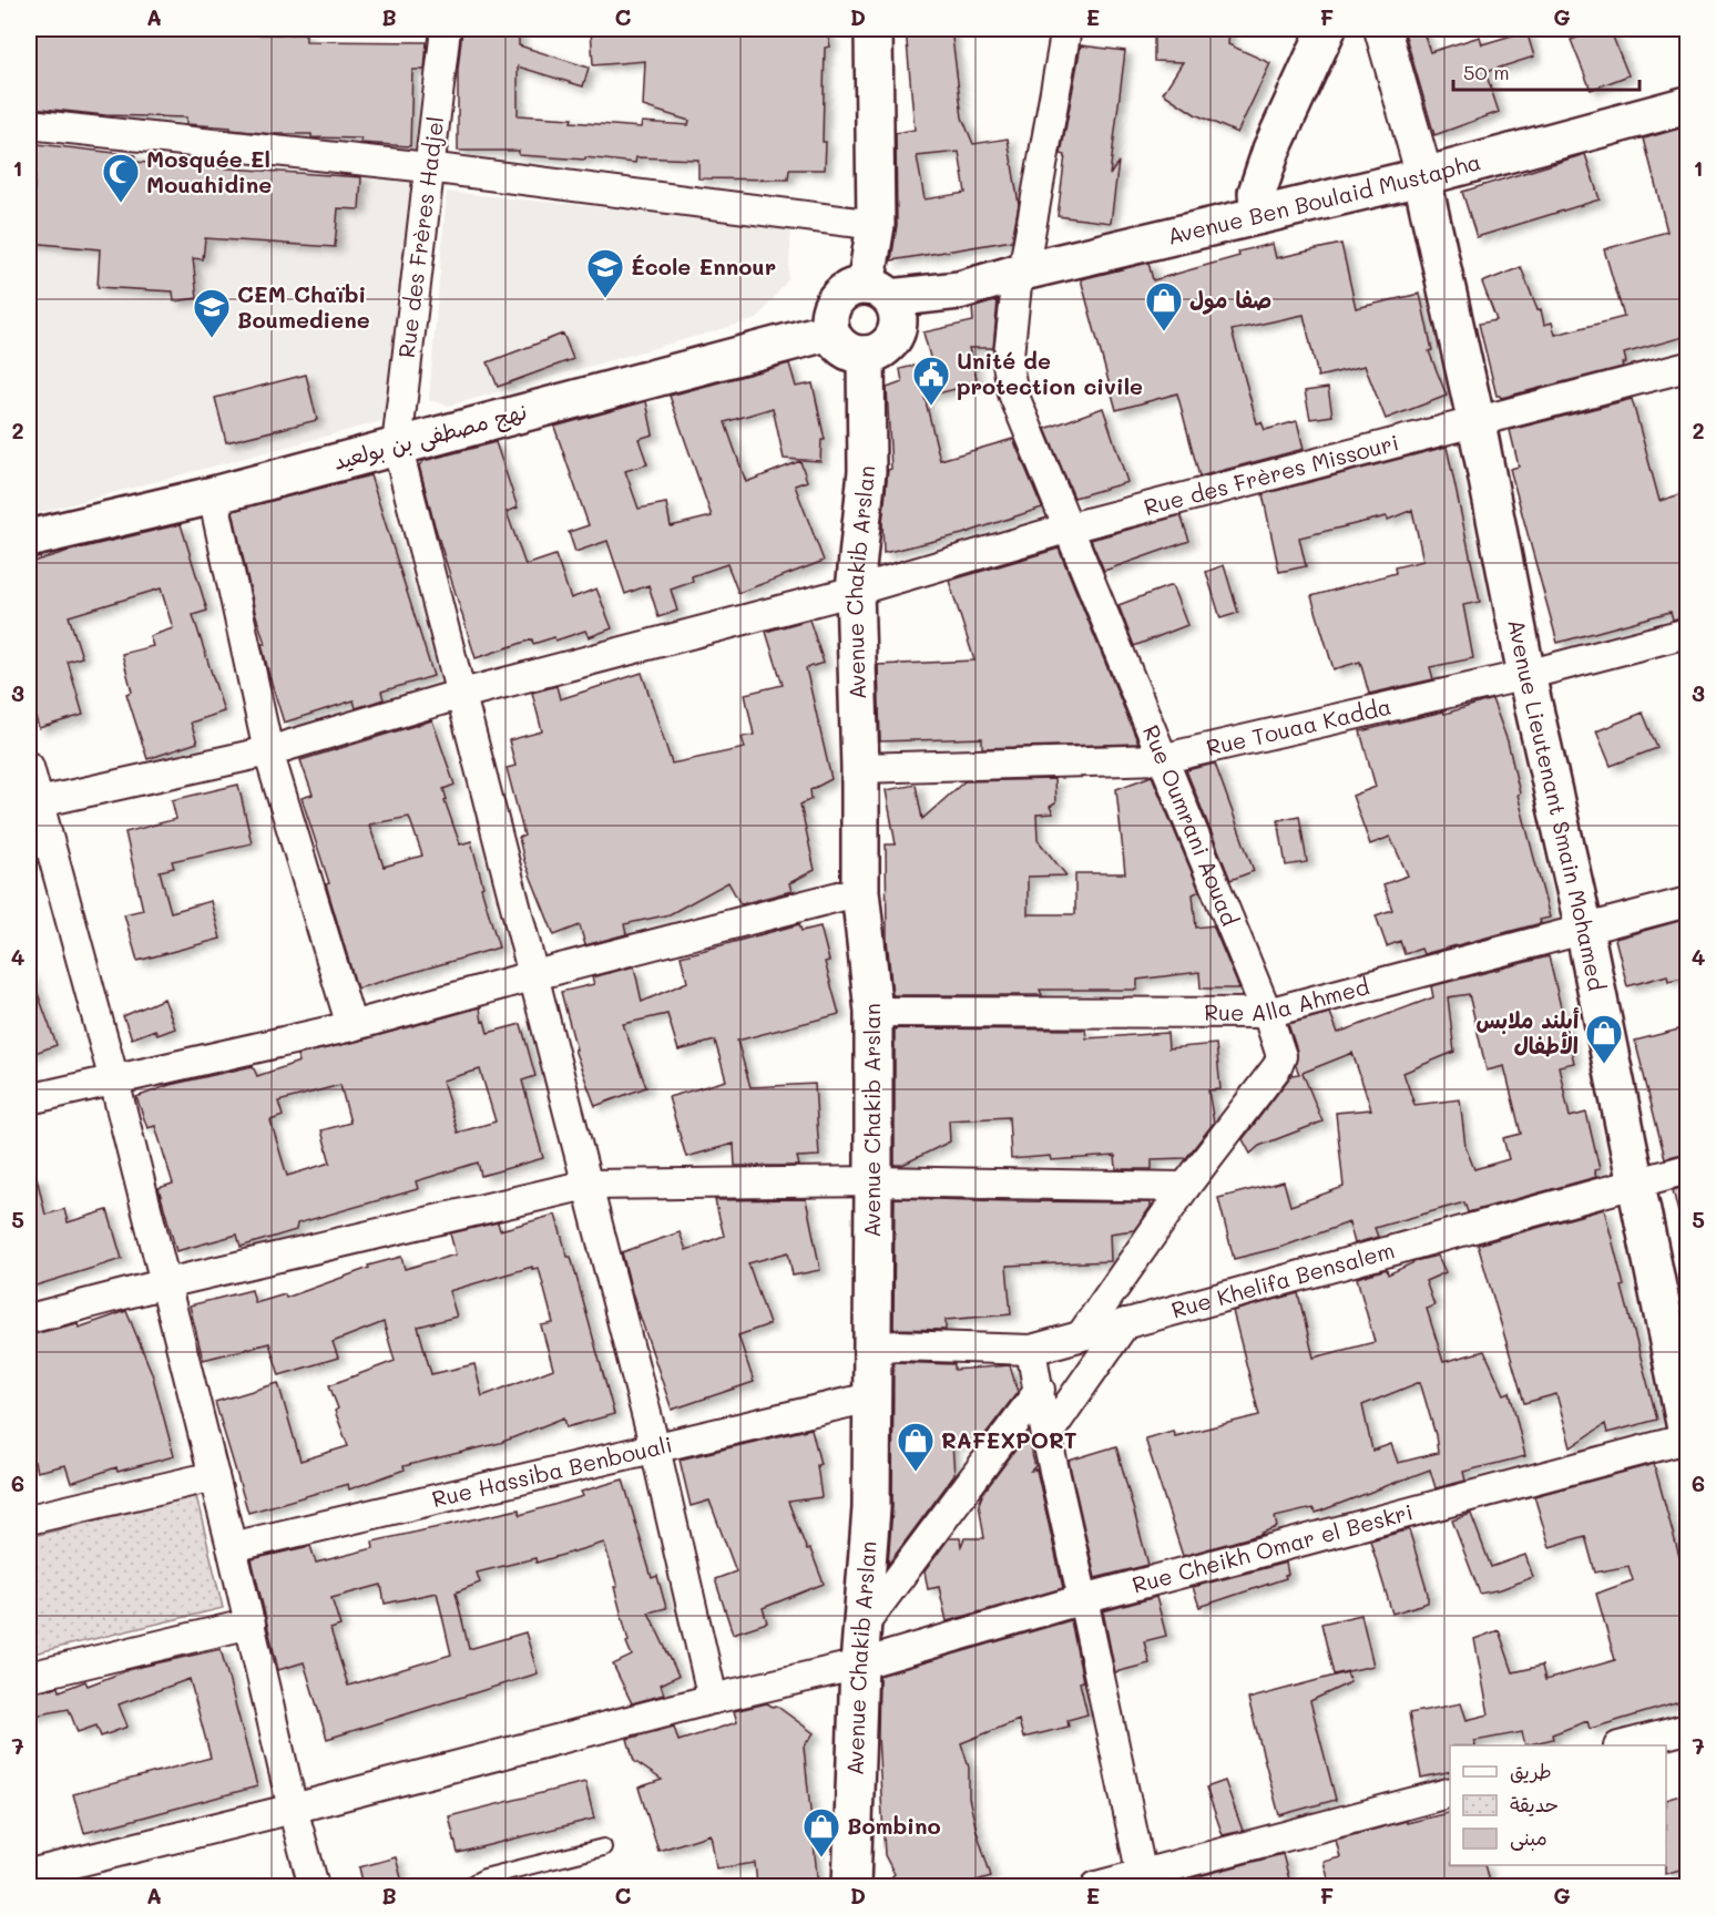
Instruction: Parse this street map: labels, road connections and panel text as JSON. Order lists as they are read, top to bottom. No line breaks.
{"streets":{"main road":["Avenue Ben Boulaid Mustapha","نهج مصطفى بن بولعيد","Avenue Chakib Arslan","Avenue Lieutenant Smain Mohamed"],"street":["Rue des Frères Hadjel","Rue des Frères Missouri","Rue Touaa Kadda","Rue Oumrani Aouad","Rue Alla Ahmed","Rue Khelifa Bensalem","Rue Hassiba Benbouali","Rue Cheikh Omar el Beskri"]},"crossings":[["Avenue Ben Boulaid Mustapha","نهج مصطفى بن بولعيد"],["Avenue Ben Boulaid Mustapha","Avenue Chakib Arslan"],["Avenue Ben Boulaid Mustapha","Avenue Lieutenant Smain Mohamed"],["Avenue Ben Boulaid Mustapha","Rue Oumrani Aouad"],["Rue des Frères Hadjel","نهج مصطفى بن بولعيد"],["نهج مصطفى بن بولعيد","Avenue Chakib Arslan"],["Rue des Frères Missouri","Avenue Chakib Arslan"],["Rue des Frères Missouri","Avenue Lieutenant Smain Mohamed"],["Rue des Frères Missouri","Rue Oumrani Aouad"],["Avenue Chakib Arslan","Rue Touaa Kadda"],["Avenue Chakib Arslan","Rue Alla Ahmed"],["Avenue Chakib Arslan","Rue Khelifa Bensalem"],["Avenue Chakib Arslan","Rue Hassiba Benbouali"],["Avenue Chakib Arslan","Rue Cheikh Omar el Beskri"],["Rue Touaa Kadda","Avenue Lieutenant Smain Mohamed"],["Rue Touaa Kadda","Rue Oumrani Aouad"],["Avenue Lieutenant Smain Mohamed","Rue Alla Ahmed"],["Avenue Lieutenant Smain Mohamed","Rue Khelifa Bensalem"],["Avenue Lieutenant Smain Mohamed","Rue Cheikh Omar el Beskri"],["Rue Oumrani Aouad","Rue Alla Ahmed"],["Rue Oumrani Aouad","Rue Khelifa Bensalem"]],"places":{"mosque":["Mosquée El Mouahidine"],"school or university":["École Ennour","CEM Chaïbi Boumediene"],"shop":["صفا مول","أبلند ملابس اﻷطفال","RAFEXPORT","Bombino"],"public building":["Unité de protection civile"]},"legend":["طريق","حديقة","مبنى"],"scale_bar":"50 m","grid":{"columns":["A","B","C","D","E","F","G"],"rows":["1","2","3","4","5","6","7"]}}
